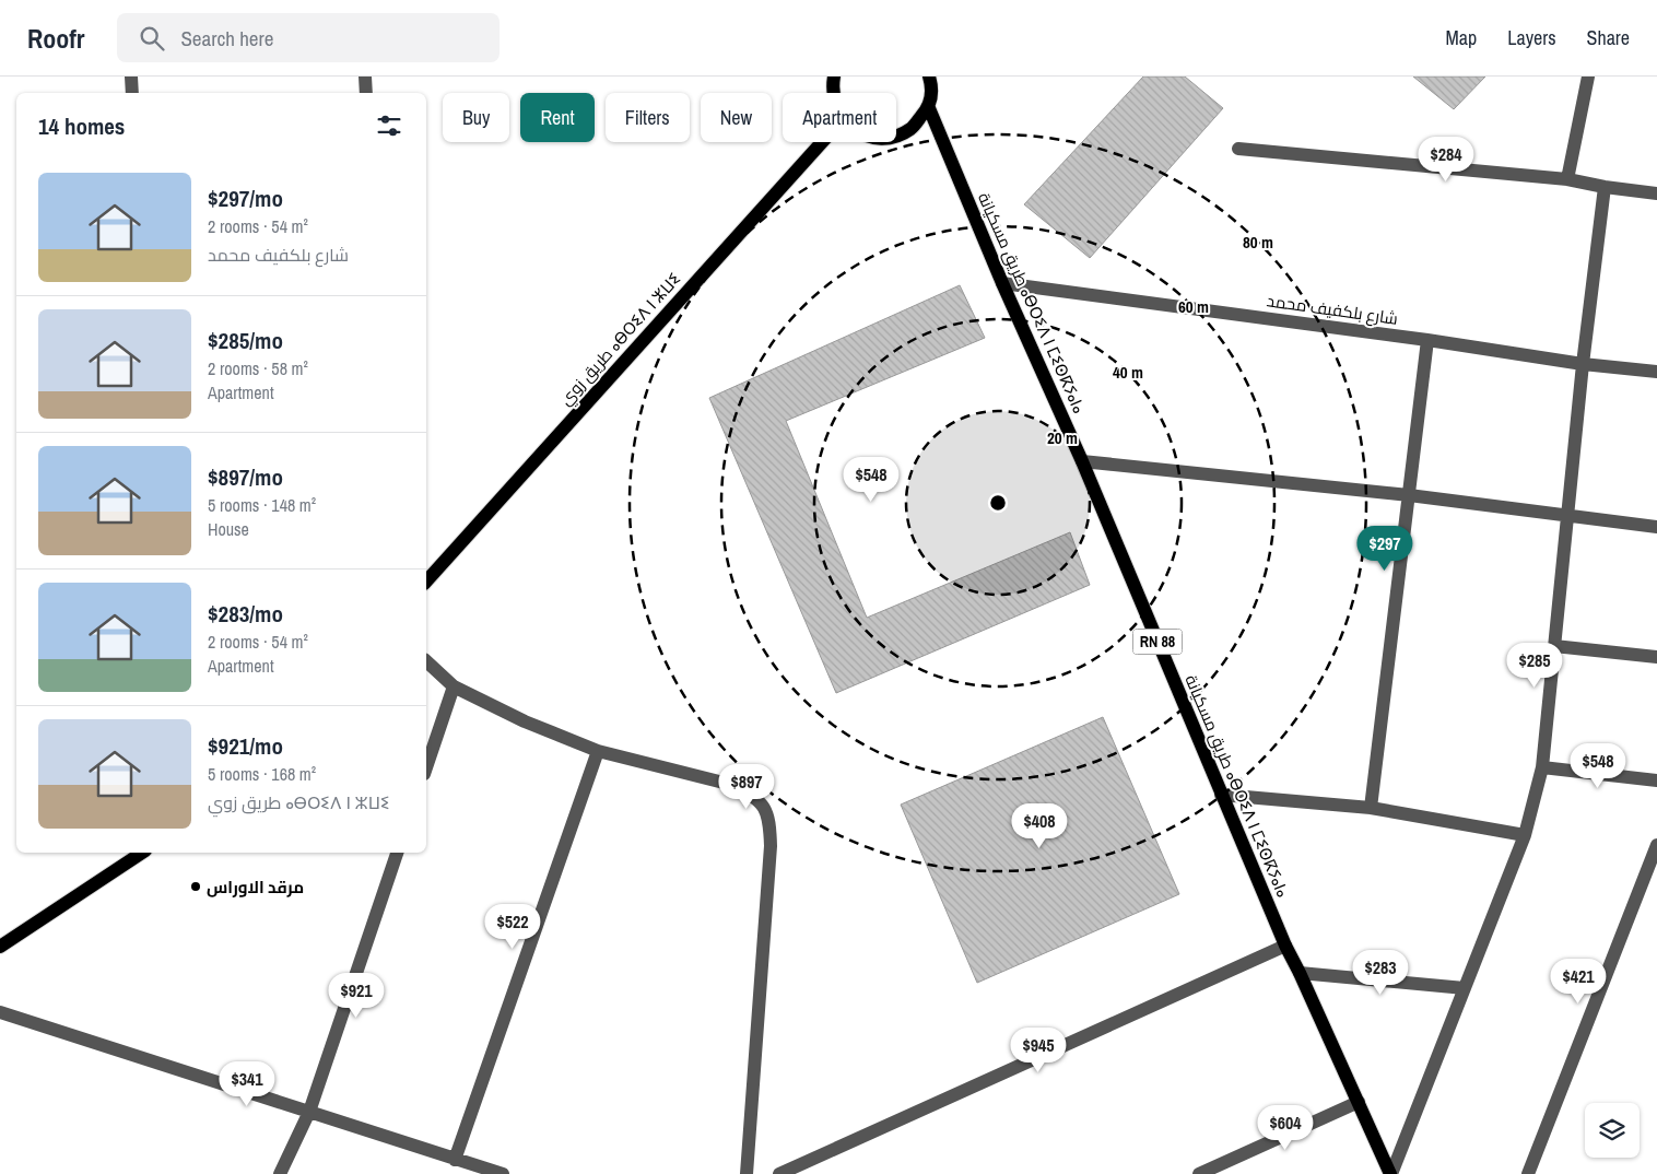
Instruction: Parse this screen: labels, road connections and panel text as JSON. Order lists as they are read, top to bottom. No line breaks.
{"streets":{"main road":["طريق مسكيانة ⴰⴱⵔⵉⴷ ⵏ ⵎⵉⵙⴽⵢⴰⵏⴰ","طريق زوي ⴰⴱⵔⵉⴷ ⵏ ⵣⵡⵉ","RN 88"],"street":["شارع بلكفيف محمد"]},"crossings":[["طريق مسكيانة ⴰⴱⵔⵉⴷ ⵏ ⵎⵉⵙⴽⵢⴰⵏⴰ","شارع بلكفيف محمد"]],"places":["مرقد الاوراس"],"page":{"header":"Roofr","search":"Search here","nav":["Map","Layers","Share"],"chip":["Buy","Rent","Filters","New","Apartment"],"heading":"14 homes","price":["$284","$548","$297","$285","$548","$897","$408","$522","$283","$421","$921","$945","$341","$604"],"list":[{"name":"$297/mo","note":"2 rooms · 54 m² · شارع بلكفيف محمد"},{"name":"$285/mo","note":"2 rooms · 58 m² · Apartment"},{"name":"$897/mo","note":"5 rooms · 148 m² · House"},{"name":"$283/mo","note":"2 rooms · 54 m² · Apartment"},{"name":"$921/mo","note":"5 rooms · 168 m² · طريق زوي ⴰⴱⵔⵉⴷ ⵏ ⵣⵡⵉ"}]},"rings":["80 m","60 m","40 m","20 m"]}
